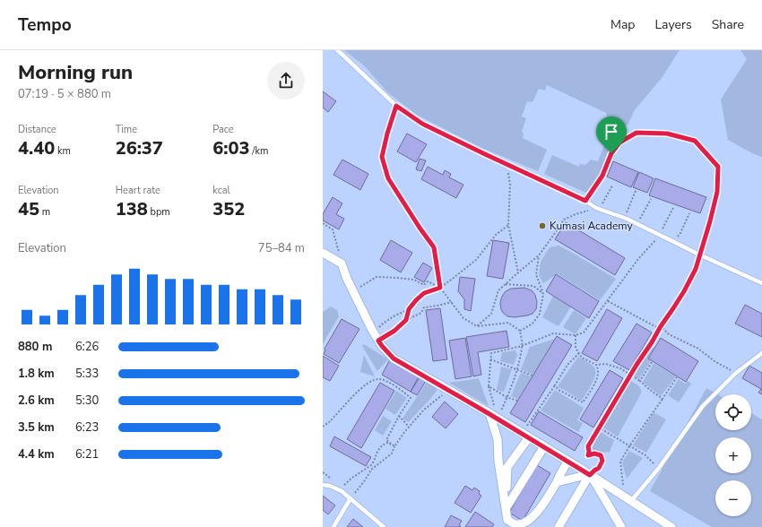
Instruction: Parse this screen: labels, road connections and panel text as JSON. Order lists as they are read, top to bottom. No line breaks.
{"places":["Kumasi Academy"],"page":{"header":"Tempo","nav":["Map","Layers","Share"],"heading":["Morning run","07:19 · 5 × 880 m"],"stats":[["Distance","4.40 km"],["Time","26:37"],["Pace","6:03 /km"],["Elevation","45 m"],["Heart rate","138 bpm"],["kcal","352"]],"chart":["Elevation","75–84 m"],"list":[{"name":"880 m","note":"6:26"},{"name":"1.8 km","note":"5:33"},{"name":"2.6 km","note":"5:30"},{"name":"3.5 km","note":"6:23"},{"name":"4.4 km","note":"6:21"}],"map_buttons":["+","−"]}}
